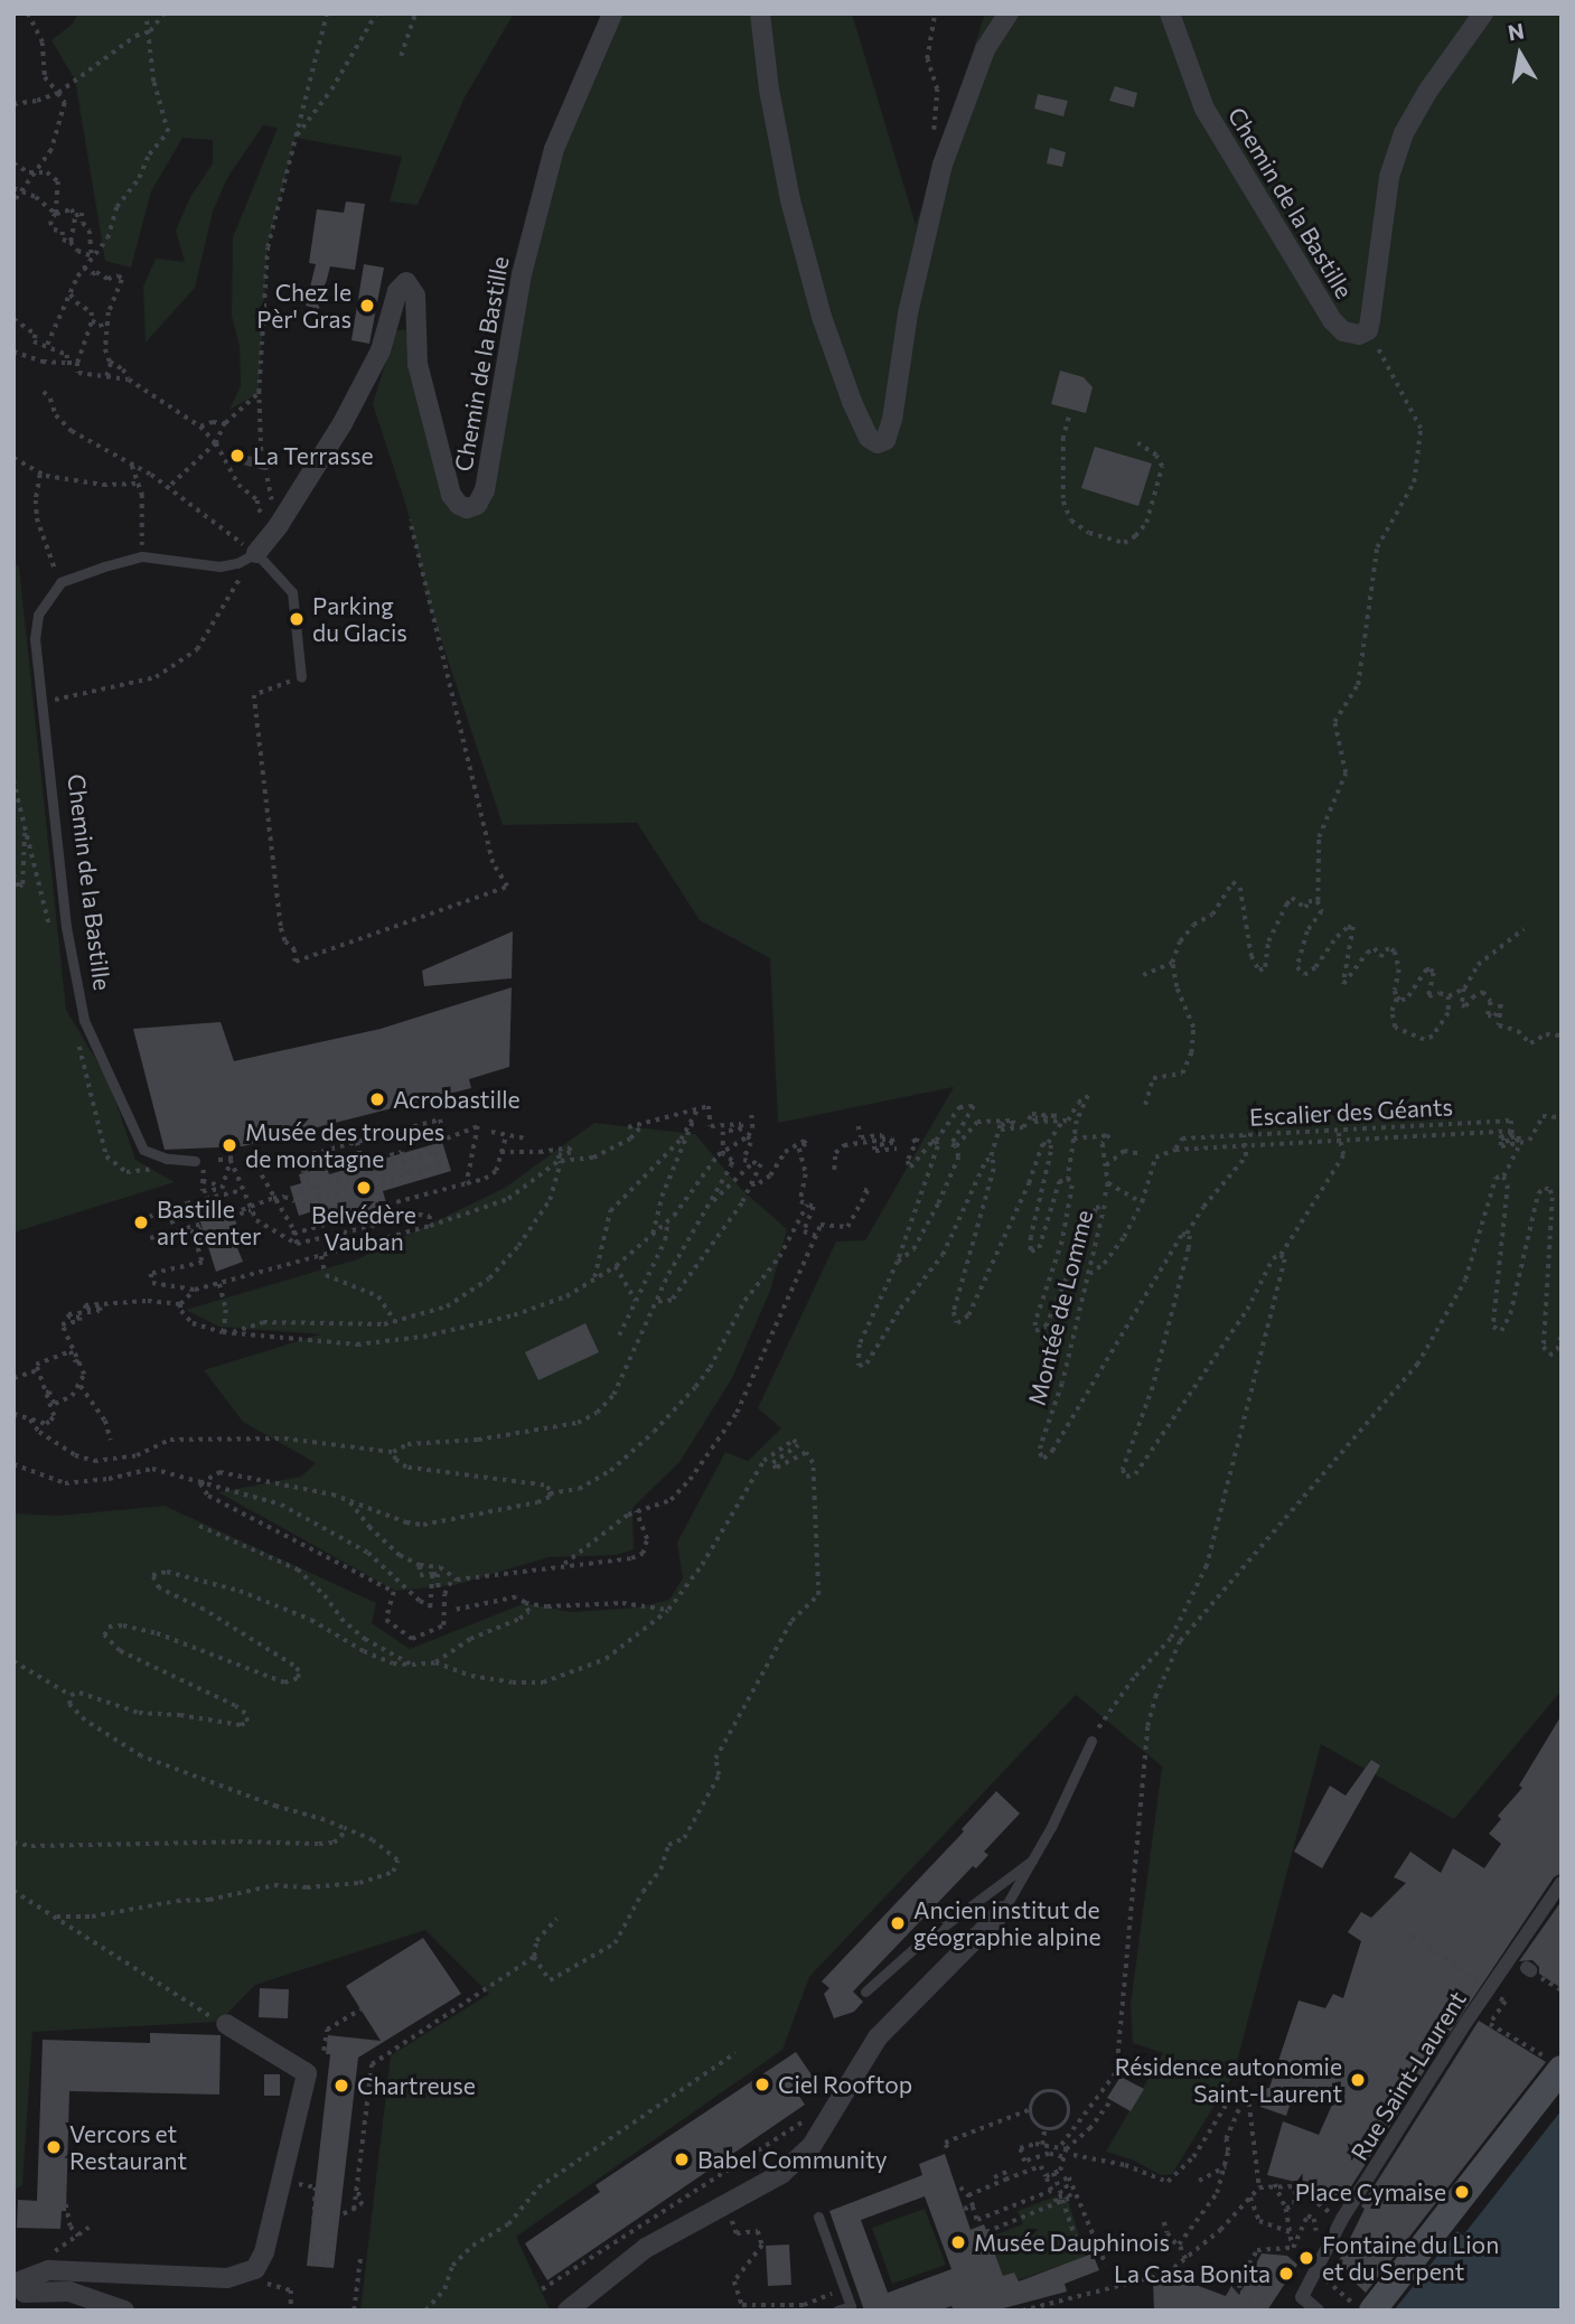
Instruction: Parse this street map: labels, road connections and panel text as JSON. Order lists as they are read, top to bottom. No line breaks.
{"streets":{"street":["Chemin de la Bastille","Rue Saint-Laurent"],"path":["Escalier des Géants","Montée de Lomme"]},"places":["Chez le Pèr' Gras","La Terrasse","Parking du Glacis","Acrobastille","Musée des troupes de montagne","Belvédère Vauban","Bastille art center","Ancien institut de géographie alpine","Résidence autonomie Saint-Laurent","Ciel Rooftop","Chartreuse","Vercors et Restaurant","Babel Community","Place Cymaise","Musée Dauphinois","Fontaine du Lion et du Serpent","La Casa Bonita"],"north":"top"}
